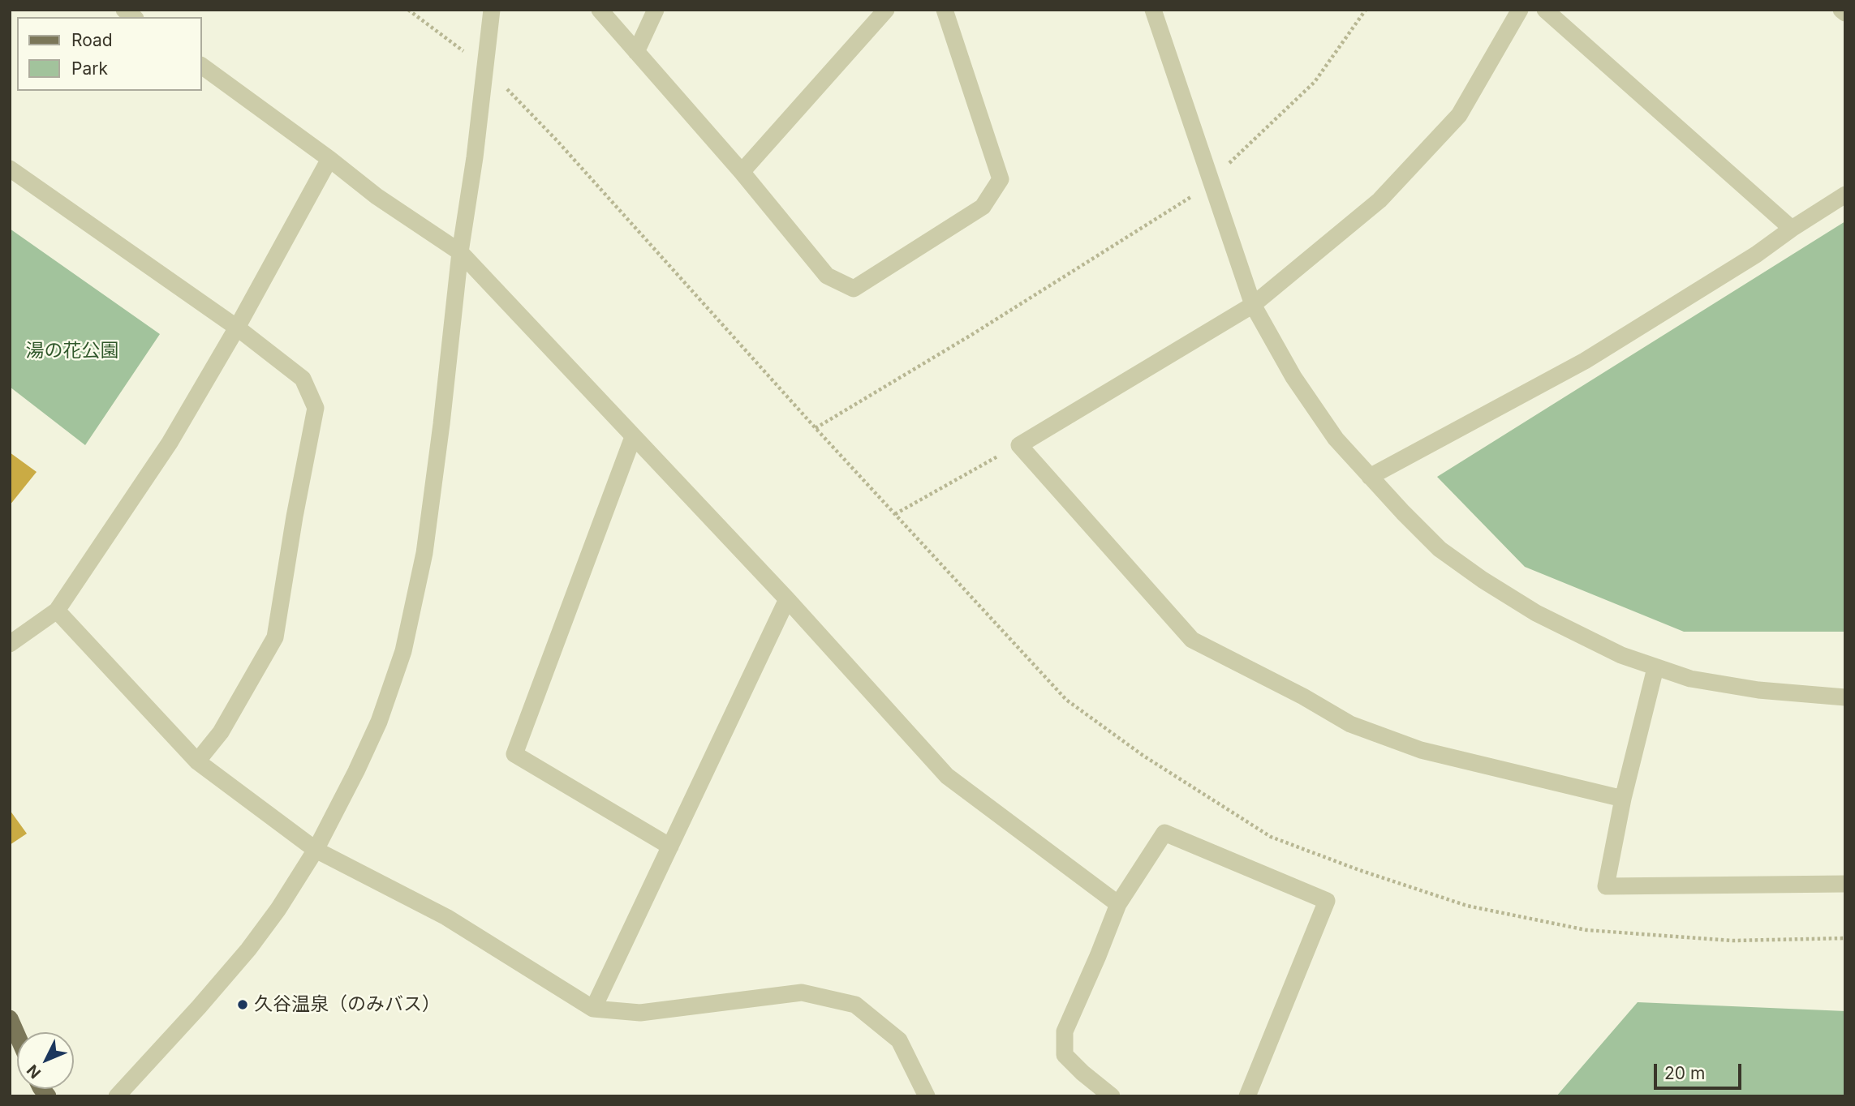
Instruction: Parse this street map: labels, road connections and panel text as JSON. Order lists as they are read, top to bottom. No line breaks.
{"parks":["湯の花公園"],"places":["久谷温泉（のみバス）"],"legend":["Road","Park"],"scale_bar":"20 m","north":"bottom left"}
